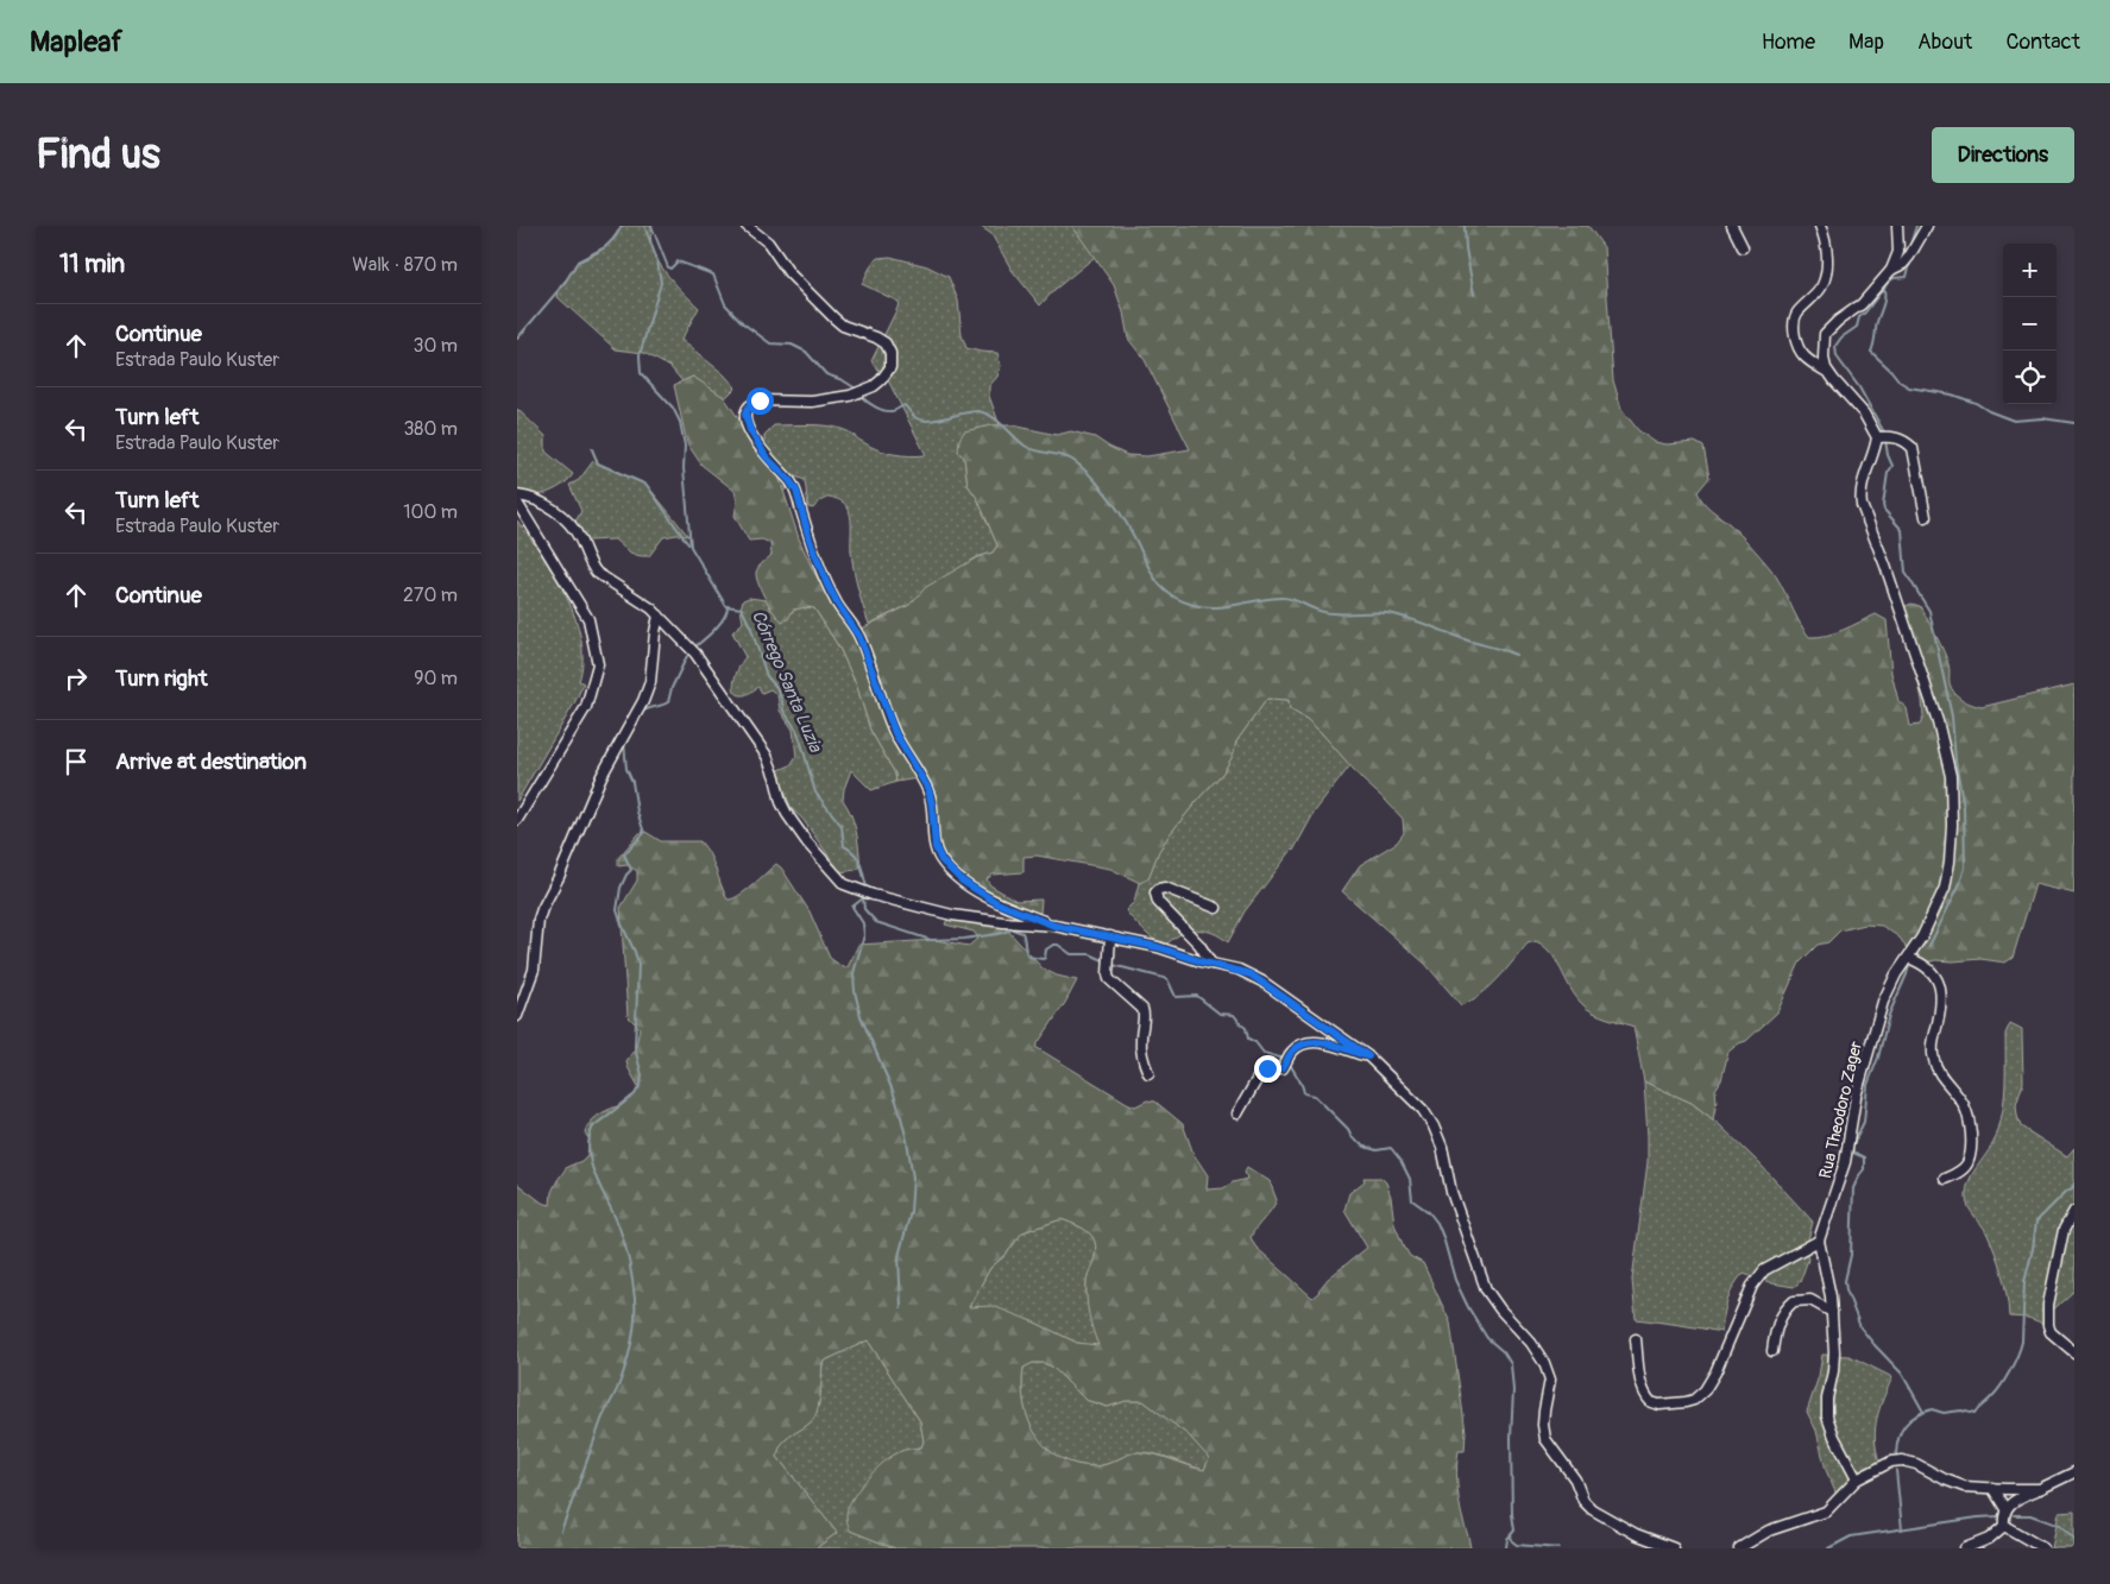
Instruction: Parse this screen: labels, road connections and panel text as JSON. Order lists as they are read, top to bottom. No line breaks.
{"streets":{"street":["Rua Theodoro Zager"]},"water":["Córrego Santa Luzia"],"page":{"header":"Mapleaf","nav":["Home","Map","About","Contact"],"buttons":"Directions","title":"Find us","heading":["11 min","Walk · 870 m"],"map_buttons":["+","−"],"list":[["Continue","Estrada Paulo Kuster","30 m"],["Turn left","Estrada Paulo Kuster","380 m"],["Turn left","Estrada Paulo Kuster","100 m"],["Continue","270 m"],["Turn right","90 m"],"Arrive at destination"]}}
